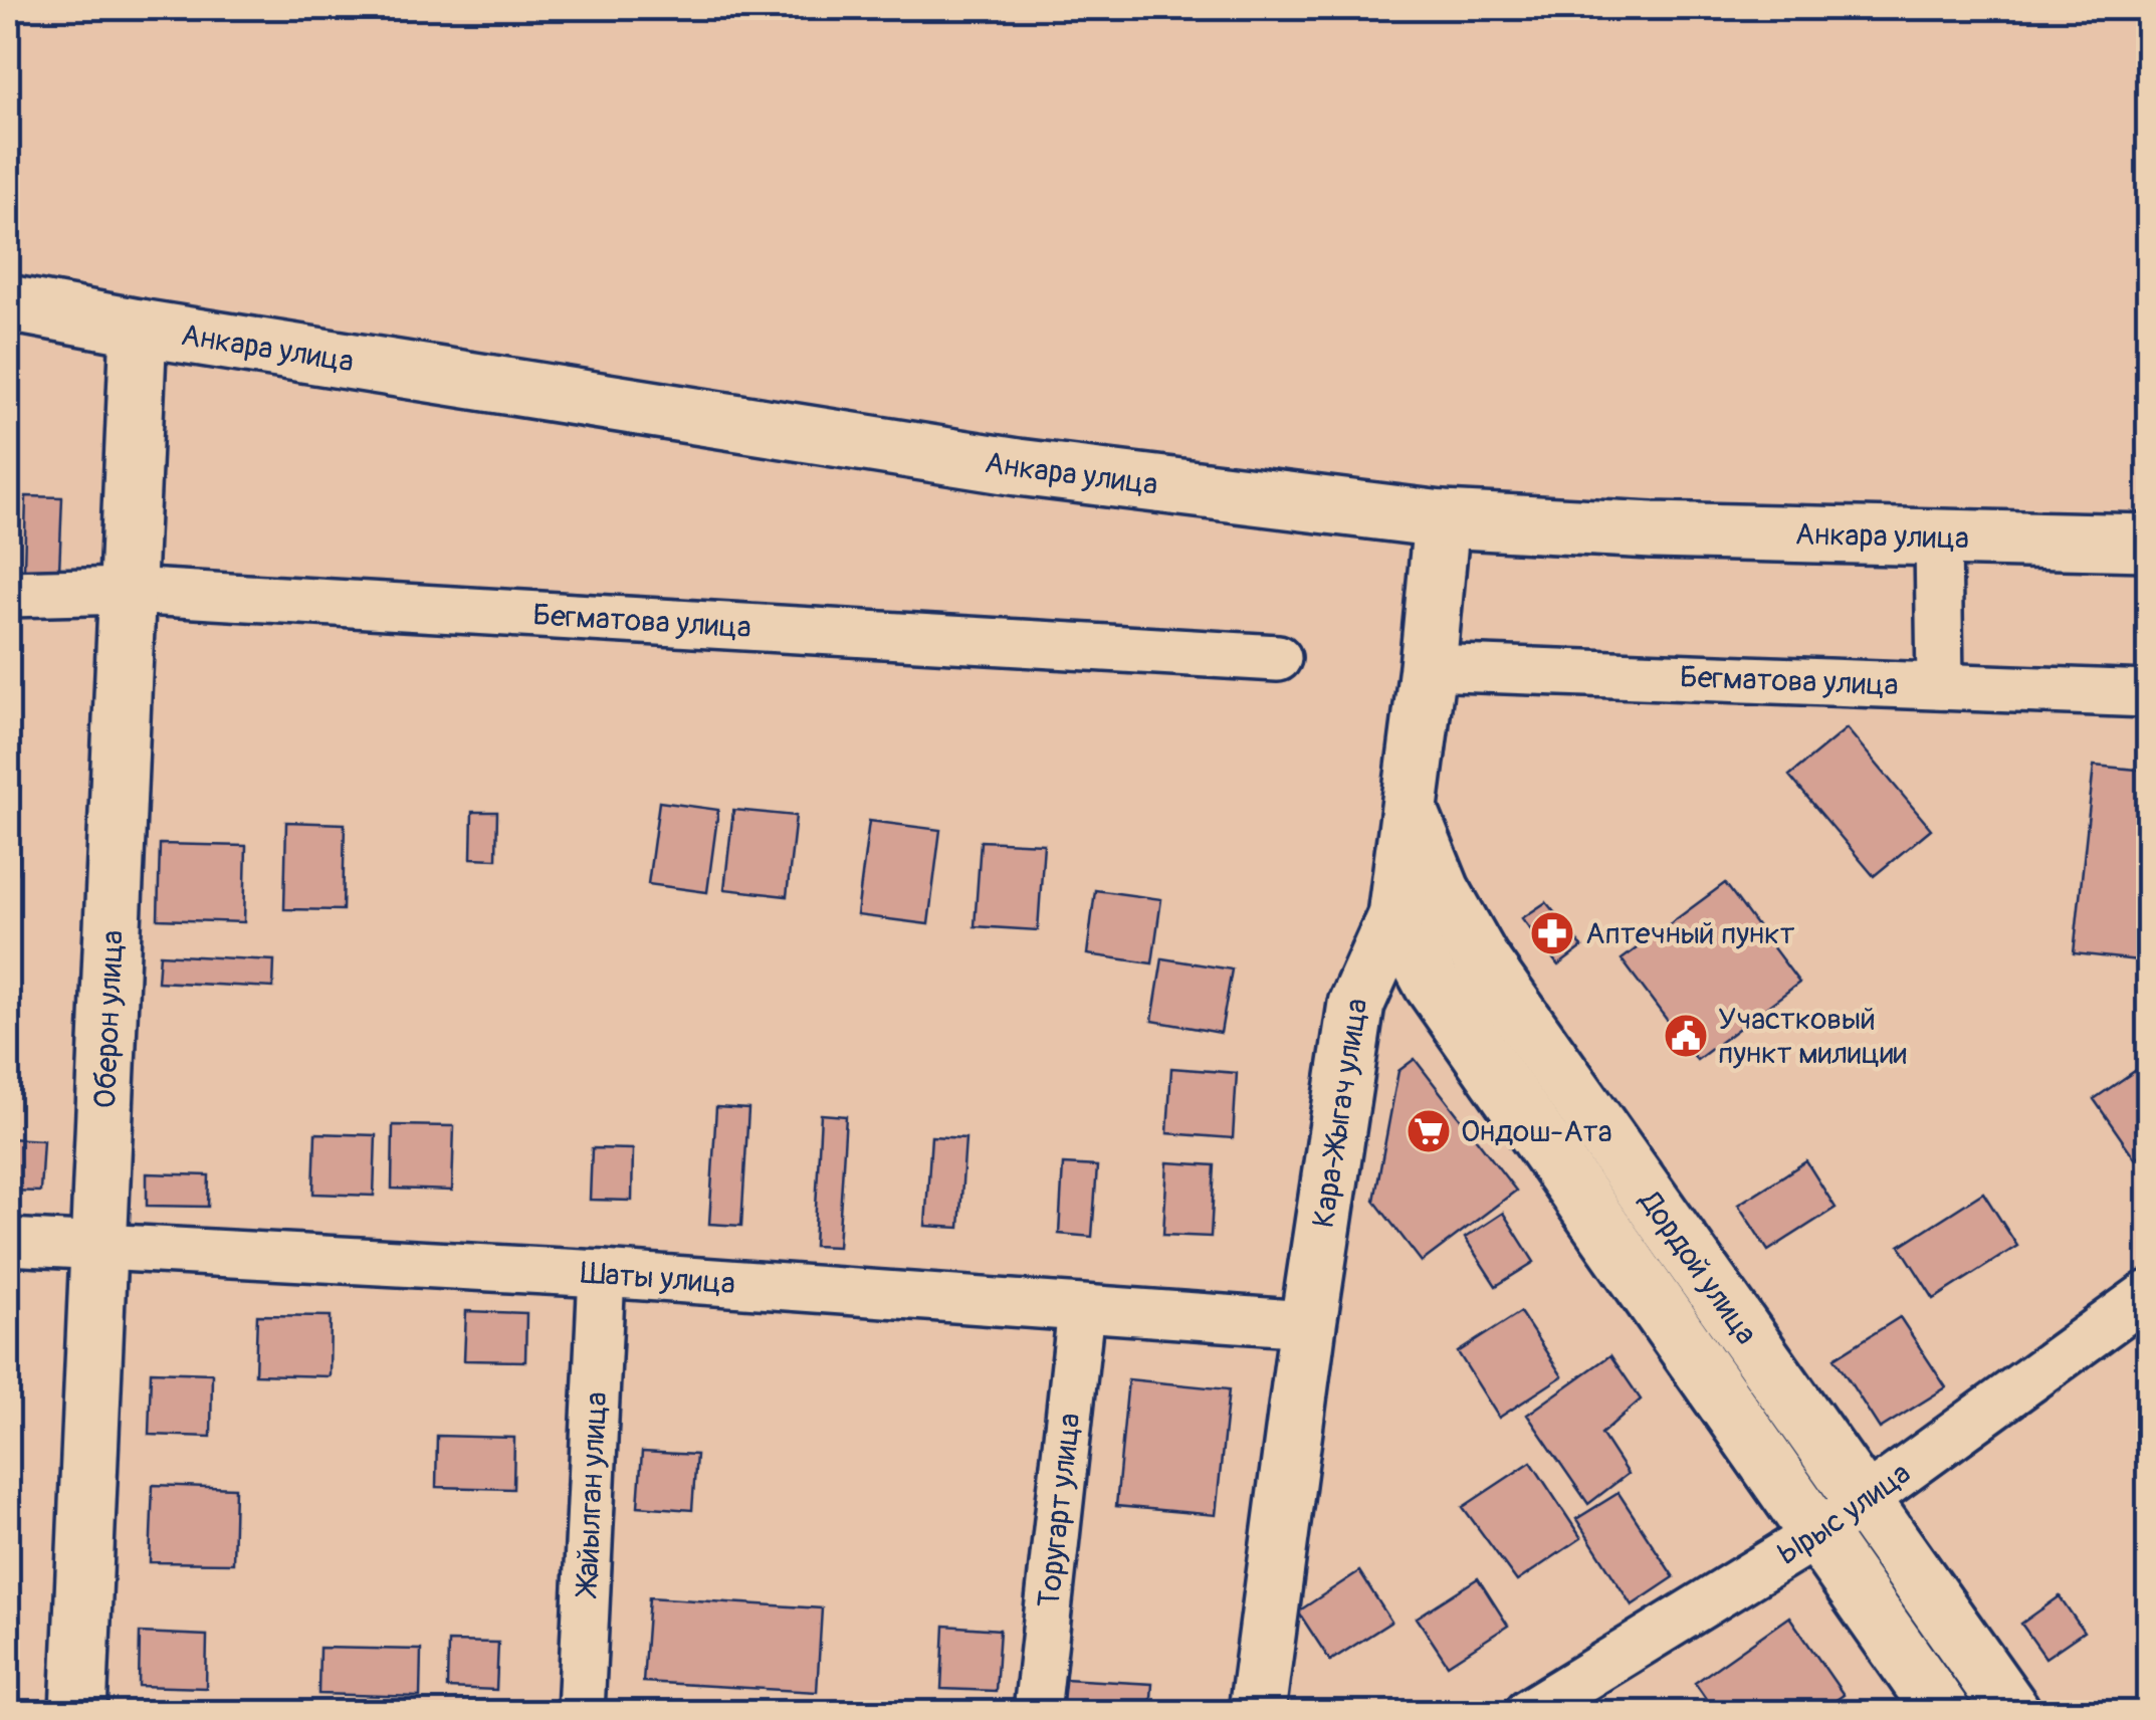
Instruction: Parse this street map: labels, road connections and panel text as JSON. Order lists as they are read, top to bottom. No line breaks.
{"streets":{"street":["Анкара улица","Бегматова улица","Оберон улица","Кара-Жыгач улица","Дордой улица","Шаты улица","Жайылган улица","Торугарт улица","Ырыс улица"]},"crossings":[["Анкара улица","Оберон улица"],["Анкара улица","Кара-Жыгач улица"],["Бегматова улица","Оберон улица"],["Бегматова улица","Кара-Жыгач улица"],["Оберон улица","Шаты улица"],["Кара-Жыгач улица","Дордой улица"],["Кара-Жыгач улица","Шаты улица"],["Дордой улица","Ырыс улица"],["Шаты улица","Жайылган улица"],["Шаты улица","Торугарт улица"]],"places":{"pharmacy":["Аптечный пункт"],"public building":["Участковый пункт милиции"],"supermarket":["Ондош-Ата"]}}
